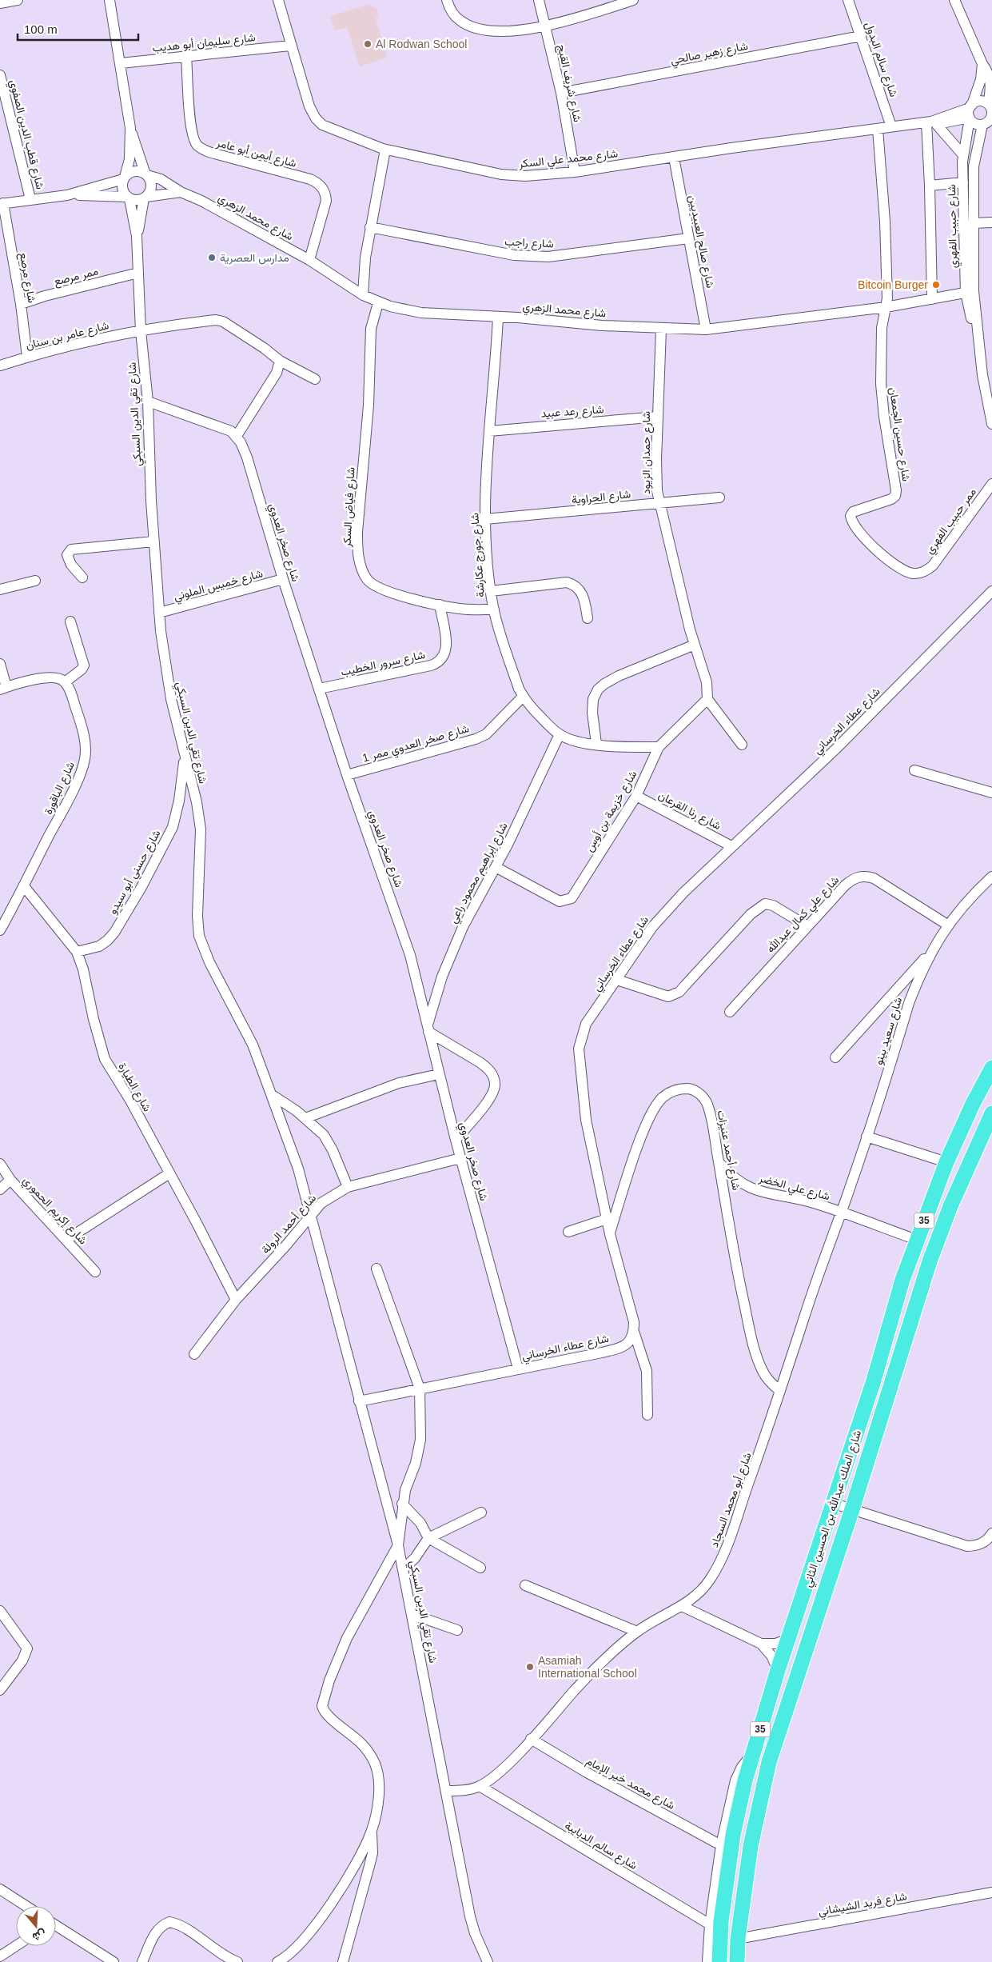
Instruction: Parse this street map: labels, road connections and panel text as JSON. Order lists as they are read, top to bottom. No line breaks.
{"streets":{"highway":["35","شارع الملك عبدالله بن الحسين الثاني"],"street":["شارع سليمان أبو هديب","شارع زهير صالحي","شارع سالم البدول","شارع شريف القبج","شارع قطب الدين الصفوي","شارع أيمن أبو عامر","شارع محمد علي السكر","شارع محمد الزهري","شارع حبيب الفهري","شارع صالح العبيديين","شارع راجب","ممر مرصع","شارع مرصع","شارع عامر بن سنان","شارع رعد عبيد","شارع تقي الدين السبكي","شارع حسين الجمعان","شارع حمدان الزيود","شارع الحراوية","شارع فياض السكر","ممر حبيب الفهري","شارع صخر العدوي","شارع جورج عكارشة","شارع خميس الملوني","شارع سرور الخطيب","شارع عطاء الخرساني","شارع صخر العدوي ممر 1","شارع الباقورة","شارع رنا القرعان","شارع خزيمة بن أوس","شارع حسني أبو سيدو","شارع إبراهيم محمود راعي","شارع علي كمال عبدالله","شارع سعيد بينو","شارع الطيارة","شارع أحمد عنيزات","شارع علي الخضر","شارع إكريم الحموري","شارع أحمد الرولة","شارع أبو محمد السجاد","شارع محمد خير الإمام","شارع سالم الدبايبة","شارع فريد الشيشاني"]},"crossings":[["شارع سليمان أبو هديب","شارع أيمن أبو عامر"],["شارع سليمان أبو هديب","شارع محمد علي السكر"],["شارع زهير صالحي","شارع سالم البدول"],["شارع زهير صالحي","شارع شريف القبج"],["شارع سالم البدول","شارع محمد علي السكر"],["شارع شريف القبج","شارع محمد علي السكر"],["شارع أيمن أبو عامر","شارع محمد الزهري"],["شارع محمد علي السكر","شارع حبيب الفهري"],["شارع محمد علي السكر","شارع صالح العبيديين"],["شارع محمد علي السكر","شارع حسين الجمعان"],["شارع محمد الزهري","شارع حبيب الفهري"],["شارع محمد الزهري","شارع صالح العبيديين"],["شارع محمد الزهري","شارع تقي الدين السبكي"],["شارع محمد الزهري","شارع حسين الجمعان"],["شارع محمد الزهري","شارع حمدان الزيود"],["شارع محمد الزهري","شارع فياض السكر"],["شارع محمد الزهري","شارع جورج عكارشة"],["شارع صالح العبيديين","شارع راجب"],["ممر مرصع","شارع مرصع"],["ممر مرصع","شارع تقي الدين السبكي"],["شارع مرصع","شارع عامر بن سنان"],["شارع عامر بن سنان","شارع تقي الدين السبكي"],["شارع رعد عبيد","شارع حمدان الزيود"],["شارع رعد عبيد","شارع جورج عكارشة"],["شارع تقي الدين السبكي","شارع خميس الملوني"],["شارع تقي الدين السبكي","شارع عطاء الخرساني"],["شارع تقي الدين السبكي","شارع حسني أبو سيدو"],["شارع تقي الدين السبكي","شارع أحمد الرولة"],["شارع تقي الدين السبكي","شارع أبو محمد السجاد"],["شارع حسين الجمعان","ممر حبيب الفهري"],["شارع حمدان الزيود","شارع الحراوية"],["شارع الحراوية","شارع جورج عكارشة"],["شارع فياض السكر","شارع جورج عكارشة"],["شارع فياض السكر","شارع سرور الخطيب"],["شارع صخر العدوي","شارع خميس الملوني"],["شارع صخر العدوي","شارع سرور الخطيب"],["شارع صخر العدوي","شارع عطاء الخرساني"],["شارع صخر العدوي","شارع صخر العدوي ممر 1"],["شارع صخر العدوي","شارع إبراهيم محمود راعي"],["شارع صخر العدوي","شارع أحمد الرولة"],["شارع جورج عكارشة","شارع صخر العدوي ممر 1"],["شارع جورج عكارشة","شارع خزيمة بن أوس"],["شارع جورج عكارشة","شارع إبراهيم محمود راعي"],["شارع عطاء الخرساني","شارع رنا القرعان"],["شارع عطاء الخرساني","شارع أحمد عنيزات"],["شارع الباقورة","شارع الطيارة"],["شارع رنا القرعان","شارع خزيمة بن أوس"],["شارع خزيمة بن أوس","شارع إبراهيم محمود راعي"],["شارع حسني أبو سيدو","شارع الطيارة"],["شارع علي كمال عبدالله","شارع سعيد بينو"],["شارع سعيد بينو","شارع علي الخضر"],["شارع سعيد بينو","شارع أبو محمد السجاد"],["شارع الطيارة","شارع أحمد الرولة"],["شارع أحمد عنيزات","شارع علي الخضر"],["شارع أحمد عنيزات","شارع أبو محمد السجاد"],["شارع علي الخضر","شارع أبو محمد السجاد"],["شارع علي الخضر","شارع الملك عبدالله بن الحسين الثاني"],["شارع أبو محمد السجاد","شارع محمد خير الإمام"],["شارع أبو محمد السجاد","شارع سالم الدبايبة"],["شارع الملك عبدالله بن الحسين الثاني","شارع فريد الشيشاني"]],"places":["Al Rodwan School","مدارس العصرية","Bitcoin Burger","Asamiah International School"],"scale_bar":"100 m","north":"bottom"}
